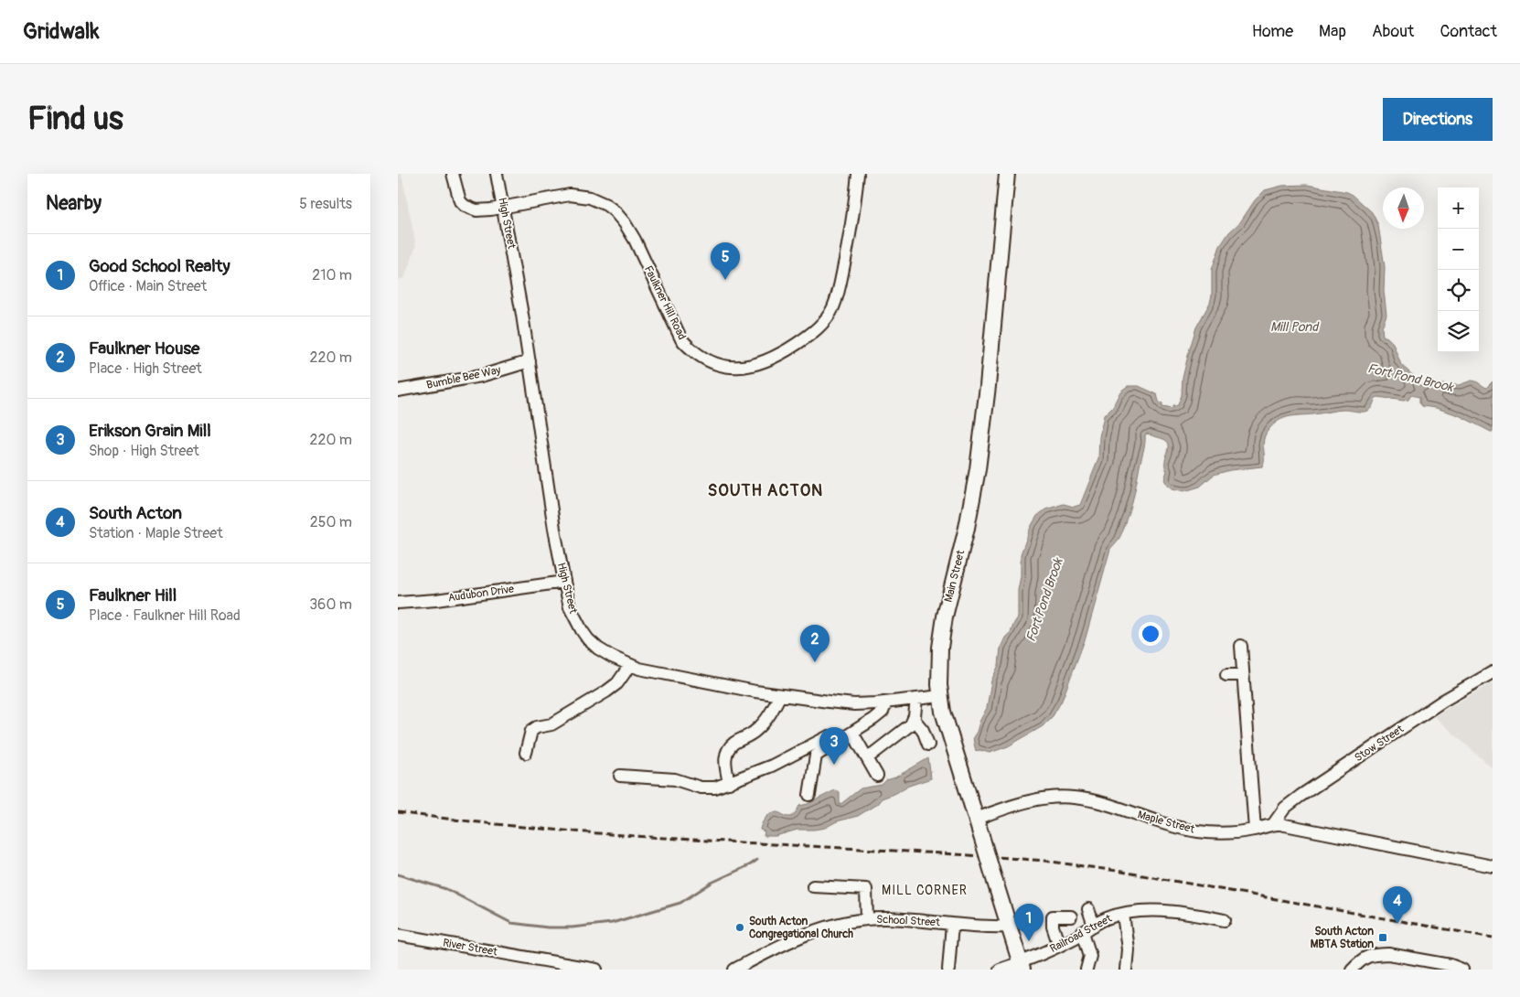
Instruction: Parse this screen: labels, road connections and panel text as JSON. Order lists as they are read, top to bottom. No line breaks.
{"streets":{"main road":["Main Street"],"street":["High Street","Faulkner Hill Road","Bumble Bee Way","Audubon Drive","Stow Street","Maple Street","School Street","Railroad Street","River Street"]},"crossings":[["High Street","Faulkner Hill Road"],["High Street","Bumble Bee Way"],["High Street","Main Street"],["High Street","Audubon Drive"],["Main Street","Maple Street"],["Main Street","School Street"],["Main Street","Railroad Street"],["Stow Street","Maple Street"]],"districts":["SOUTH ACTON","MILL CORNER"],"water":["Mill Pond","Fort Pond Brook"],"places":{"other":["South Acton Congregational Church"],"transit":["South Acton MBTA Station"]},"north":"bottom","page":{"header":"Gridwalk","nav":["Home","Map","About","Contact"],"buttons":"Directions","title":"Find us","heading":["Nearby","5 results"],"map_buttons":["+","−"],"list":[{"mark":"1","name":"Good School Realty","note":"Office · Main Street","value":"210 m"},{"mark":"2","name":"Faulkner House","note":"Place · High Street","value":"220 m"},{"mark":"3","name":"Erikson Grain Mill","note":"Shop · High Street","value":"220 m"},{"mark":"4","name":"South Acton","note":"Station · Maple Street","value":"250 m"},{"mark":"5","name":"Faulkner Hill","note":"Place · Faulkner Hill Road","value":"360 m"}],"pins":["5","2","3","4","1"]}}
